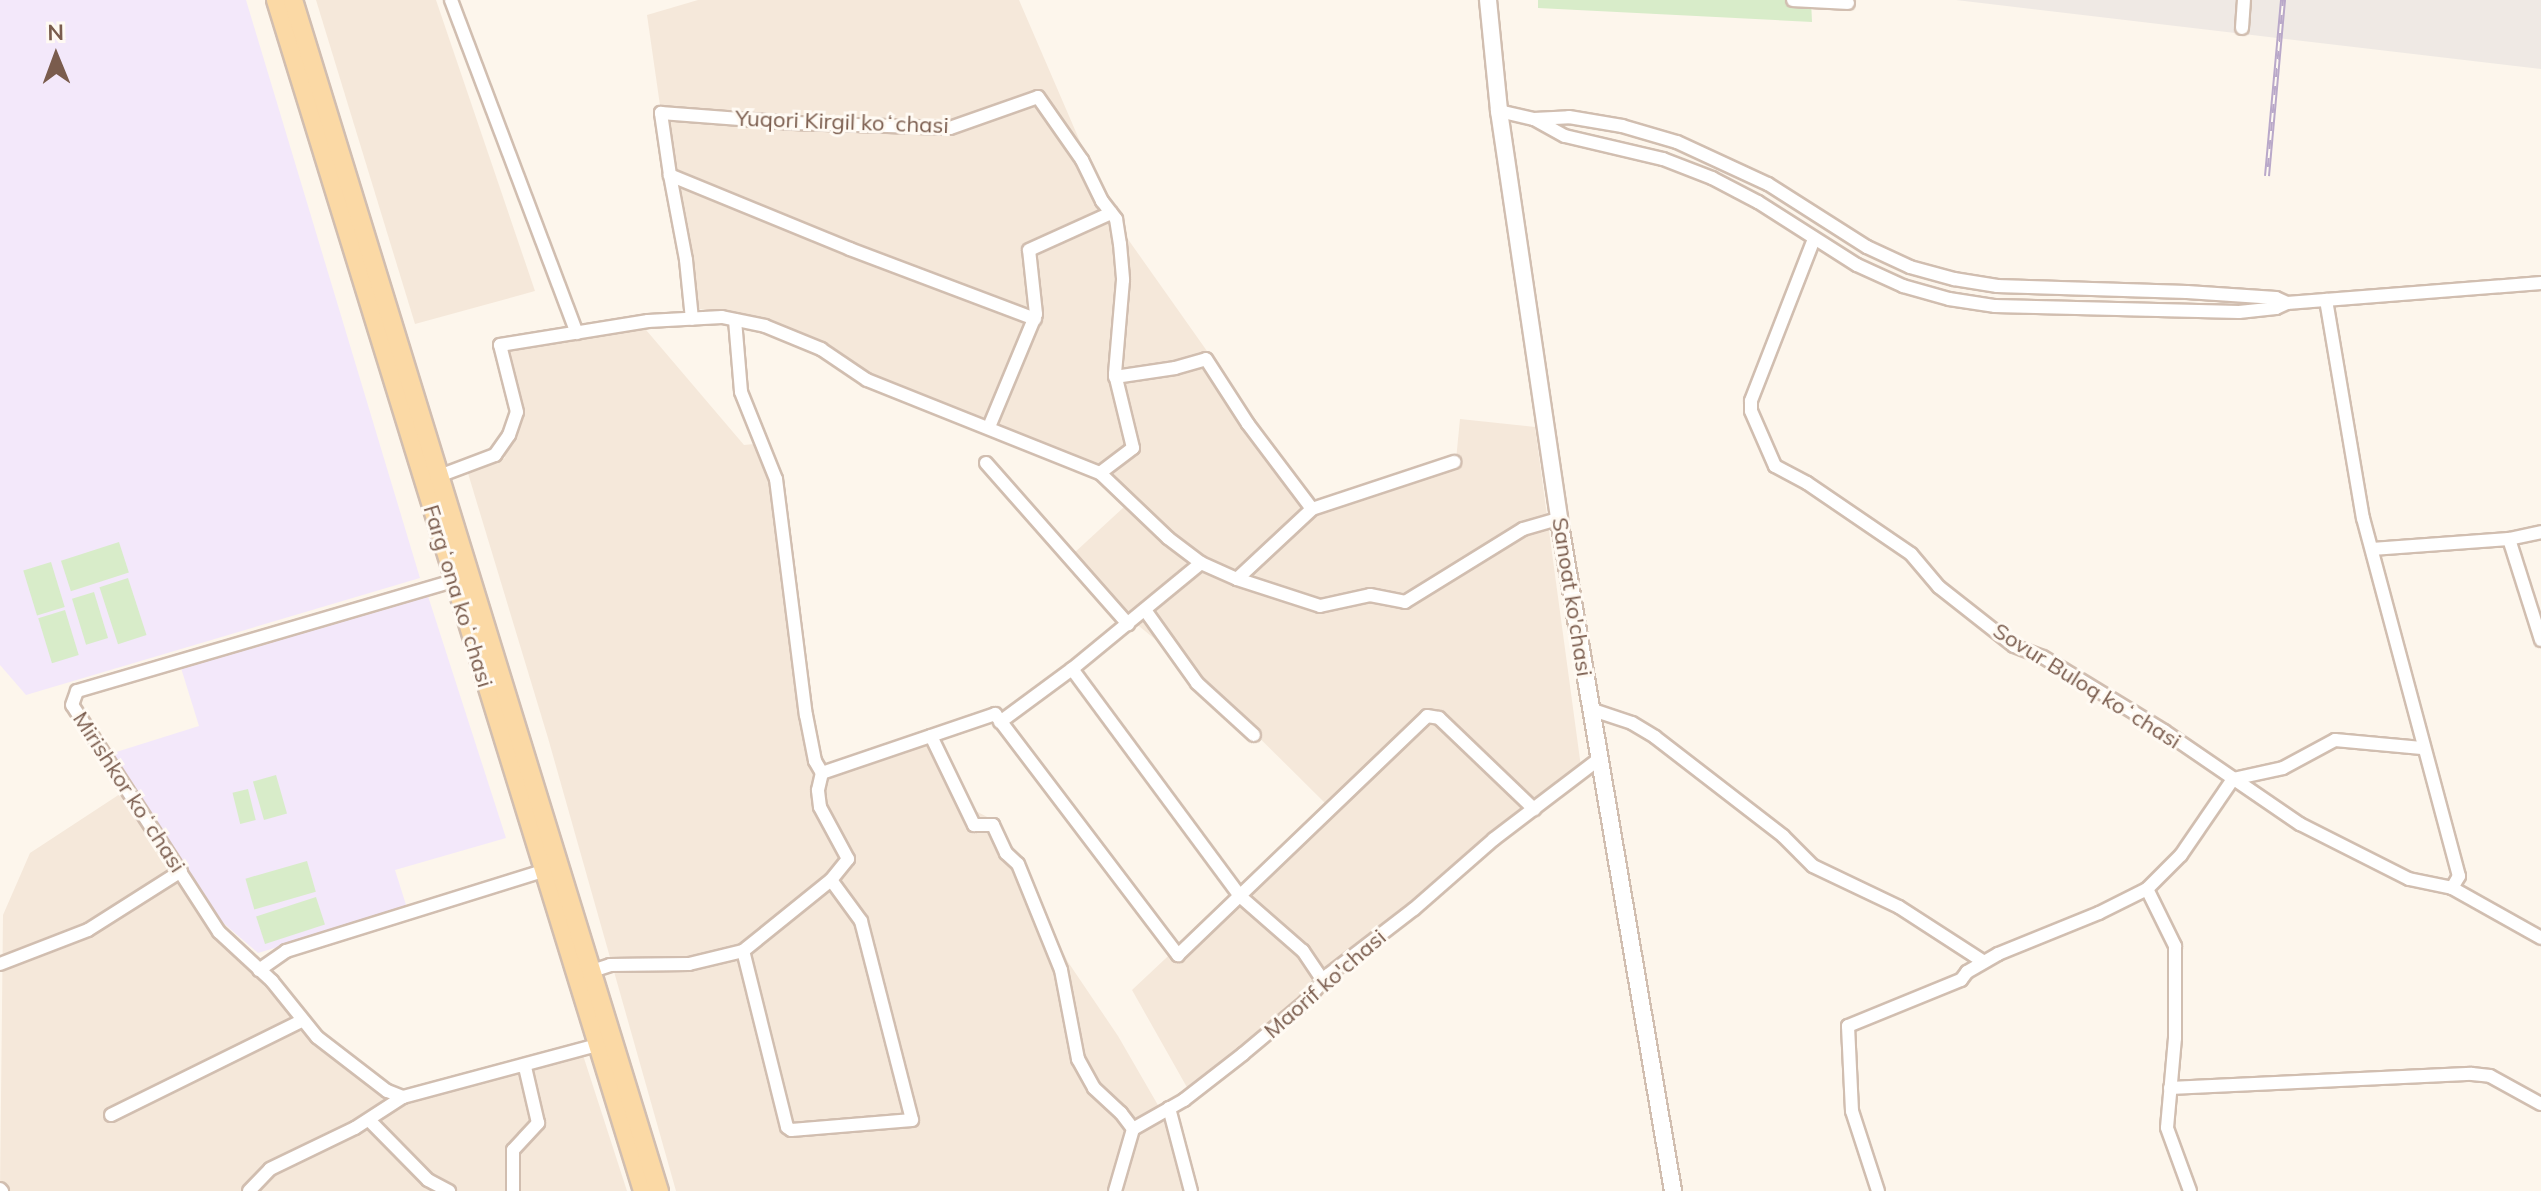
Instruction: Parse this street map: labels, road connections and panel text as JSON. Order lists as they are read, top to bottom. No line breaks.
{"streets":{"main road":["Fargʻona koʻchasi","Sanoat ko'chasi"],"street":["Yuqori Kirgil koʻchasi","Sovur Buloq koʻchasi","Mirishkor koʻchasi","Maorif ko'chasi"]},"crossings":[["Fargʻona koʻchasi","Mirishkor koʻchasi"],["Sanoat ko'chasi","Maorif ko'chasi"]],"north":"top"}
